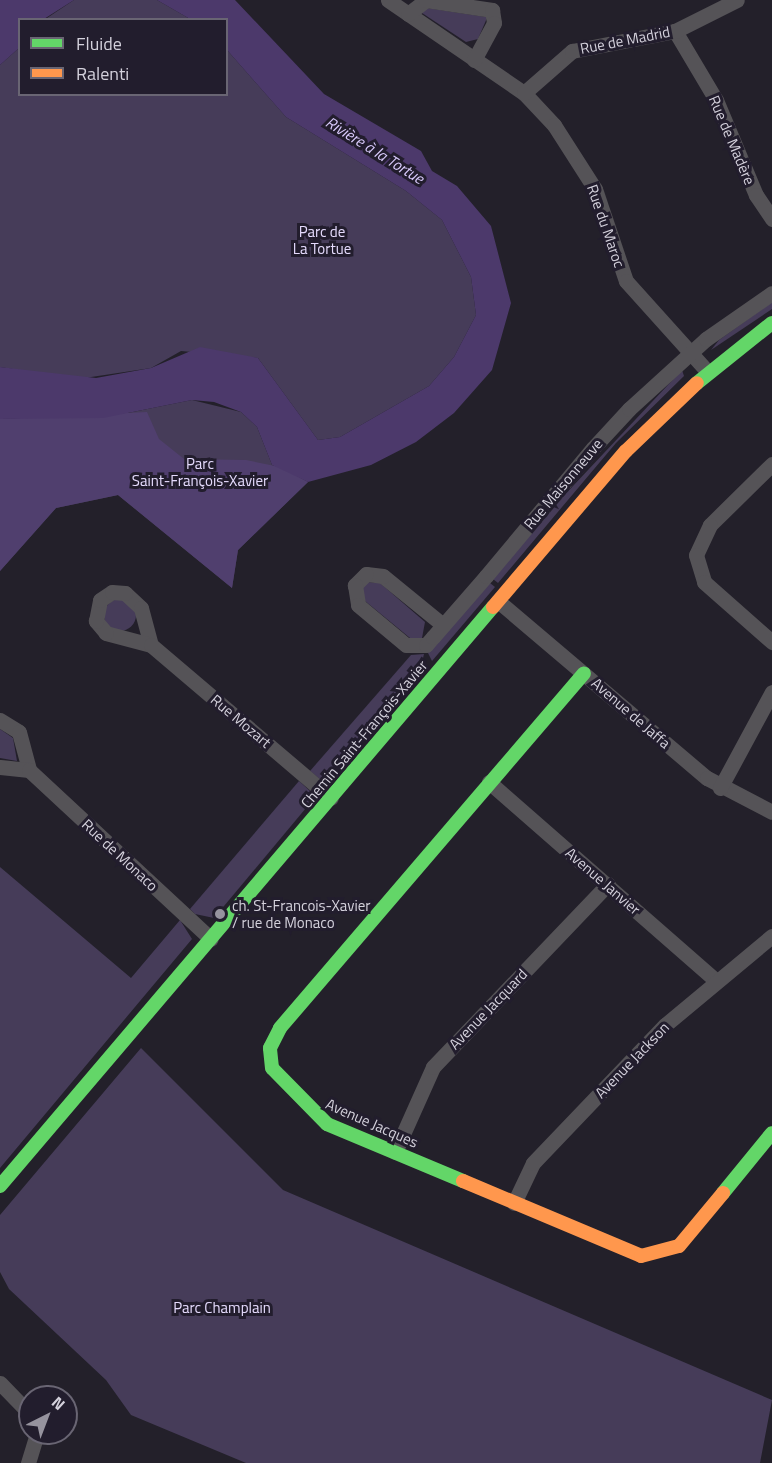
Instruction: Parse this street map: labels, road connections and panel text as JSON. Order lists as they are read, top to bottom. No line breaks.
{"streets":{"street":["Rue de Madrid","Rue de Madère","Rue du Maroc","Rue Maisonneuve","Avenue de Jaffa","Rue Mozart","Chemin Saint-François-Xavier","Rue de Monaco","Avenue Janvier","Avenue Jacquard","Avenue Jackson","Avenue Jacques"]},"crossings":[["Rue de Madrid","Rue de Madère"],["Rue de Madrid","Rue du Maroc"],["Rue du Maroc","Rue Maisonneuve"],["Rue du Maroc","Chemin Saint-François-Xavier"],["Avenue de Jaffa","Chemin Saint-François-Xavier"],["Avenue de Jaffa","Avenue Jacques"],["Rue Mozart","Chemin Saint-François-Xavier"],["Chemin Saint-François-Xavier","Rue de Monaco"],["Avenue Janvier","Avenue Jacquard"],["Avenue Janvier","Avenue Jackson"],["Avenue Janvier","Avenue Jacques"],["Avenue Jacquard","Avenue Jacques"],["Avenue Jackson","Avenue Jacques"]],"water":["Rivière à la Tortue"],"parks":["Parc de La Tortue","Parc Saint-François-Xavier","Parc Champlain"],"places":["ch. St-Francois-Xavier / rue de Monaco"],"legend":["Fluide","Ralenti"],"north":"top right"}
